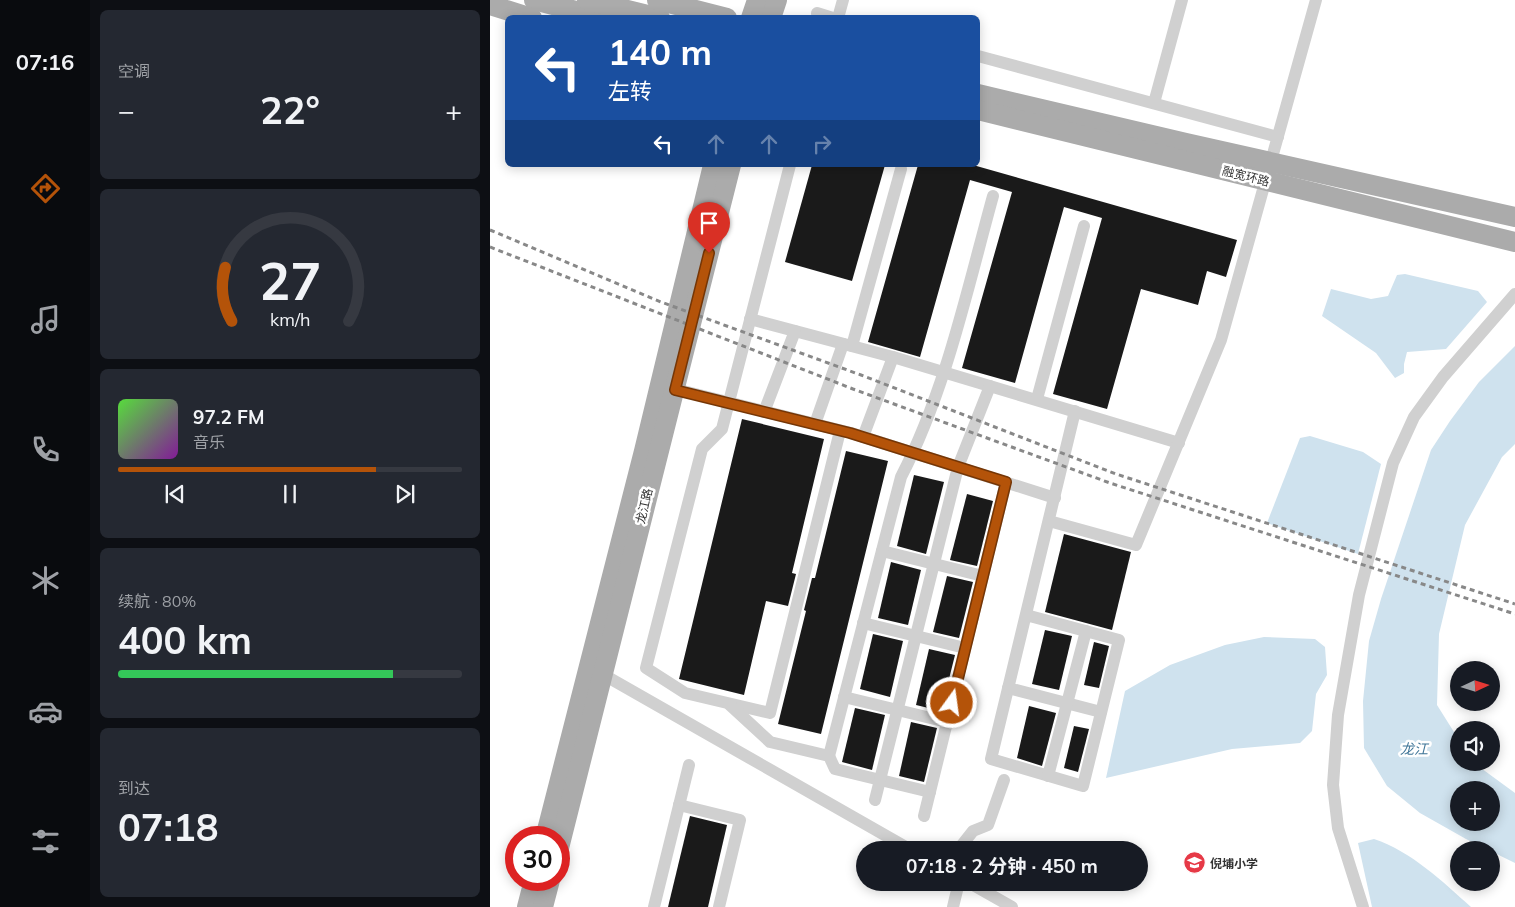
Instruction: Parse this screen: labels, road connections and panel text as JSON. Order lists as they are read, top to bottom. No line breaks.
{"streets":{"main road":["融宽环路","龙江路"]},"water":["龙江"],"places":{"school or university":["倪埔小学"]},"north":"right","page":{"tabs":"07:16","tile":["空调",["续航 · 80%","400 km"],["到达","07:18"]],"turn":["140 m","左转"],"heat":["−","22°","+"],"song":["97.2 FM","音乐"],"map_buttons":["+","−"],"limit":"30","trip":"07:18 · 2 分钟 · 450 m","gauge":["27","km/h"]}}
